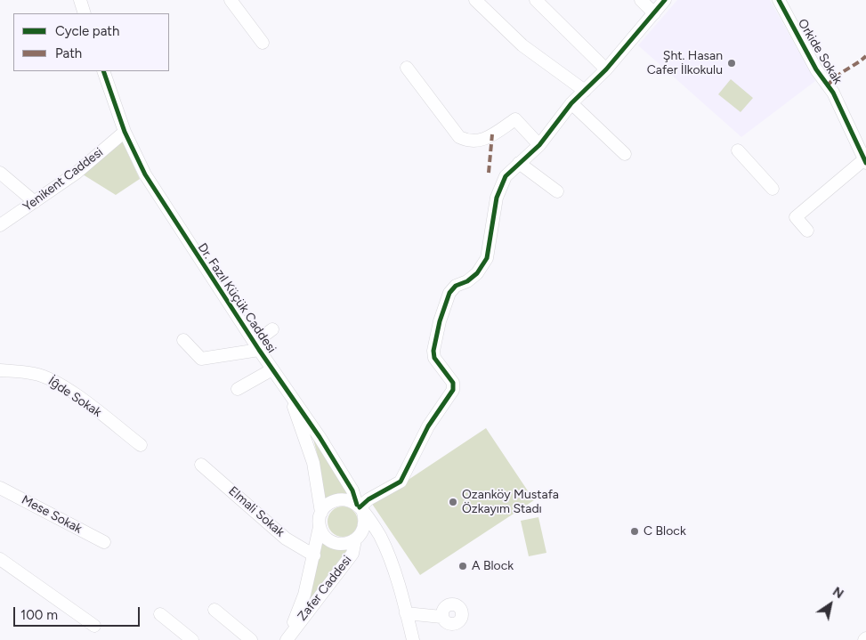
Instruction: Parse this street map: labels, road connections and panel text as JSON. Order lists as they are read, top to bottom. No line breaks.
{"streets":{"street":["Orkide Sokak","Yenikent Caddesi","Dr. Fazıl Küçük Caddesi","İĝde Sokak","Elmali Sokak","Mese Sokak","Zafer Caddesi"]},"crossings":[["Yenikent Caddesi","Dr. Fazıl Küçük Caddesi"],["Dr. Fazıl Küçük Caddesi","Zafer Caddesi"],["Elmali Sokak","Zafer Caddesi"]],"places":["Şht. Hasan Cafer İlkokulu","Ozanköy Mustafa Özkayım Stadı","C Block","A Block"],"legend":["Cycle path","Path"],"scale_bar":"100 m","north":"top right"}
